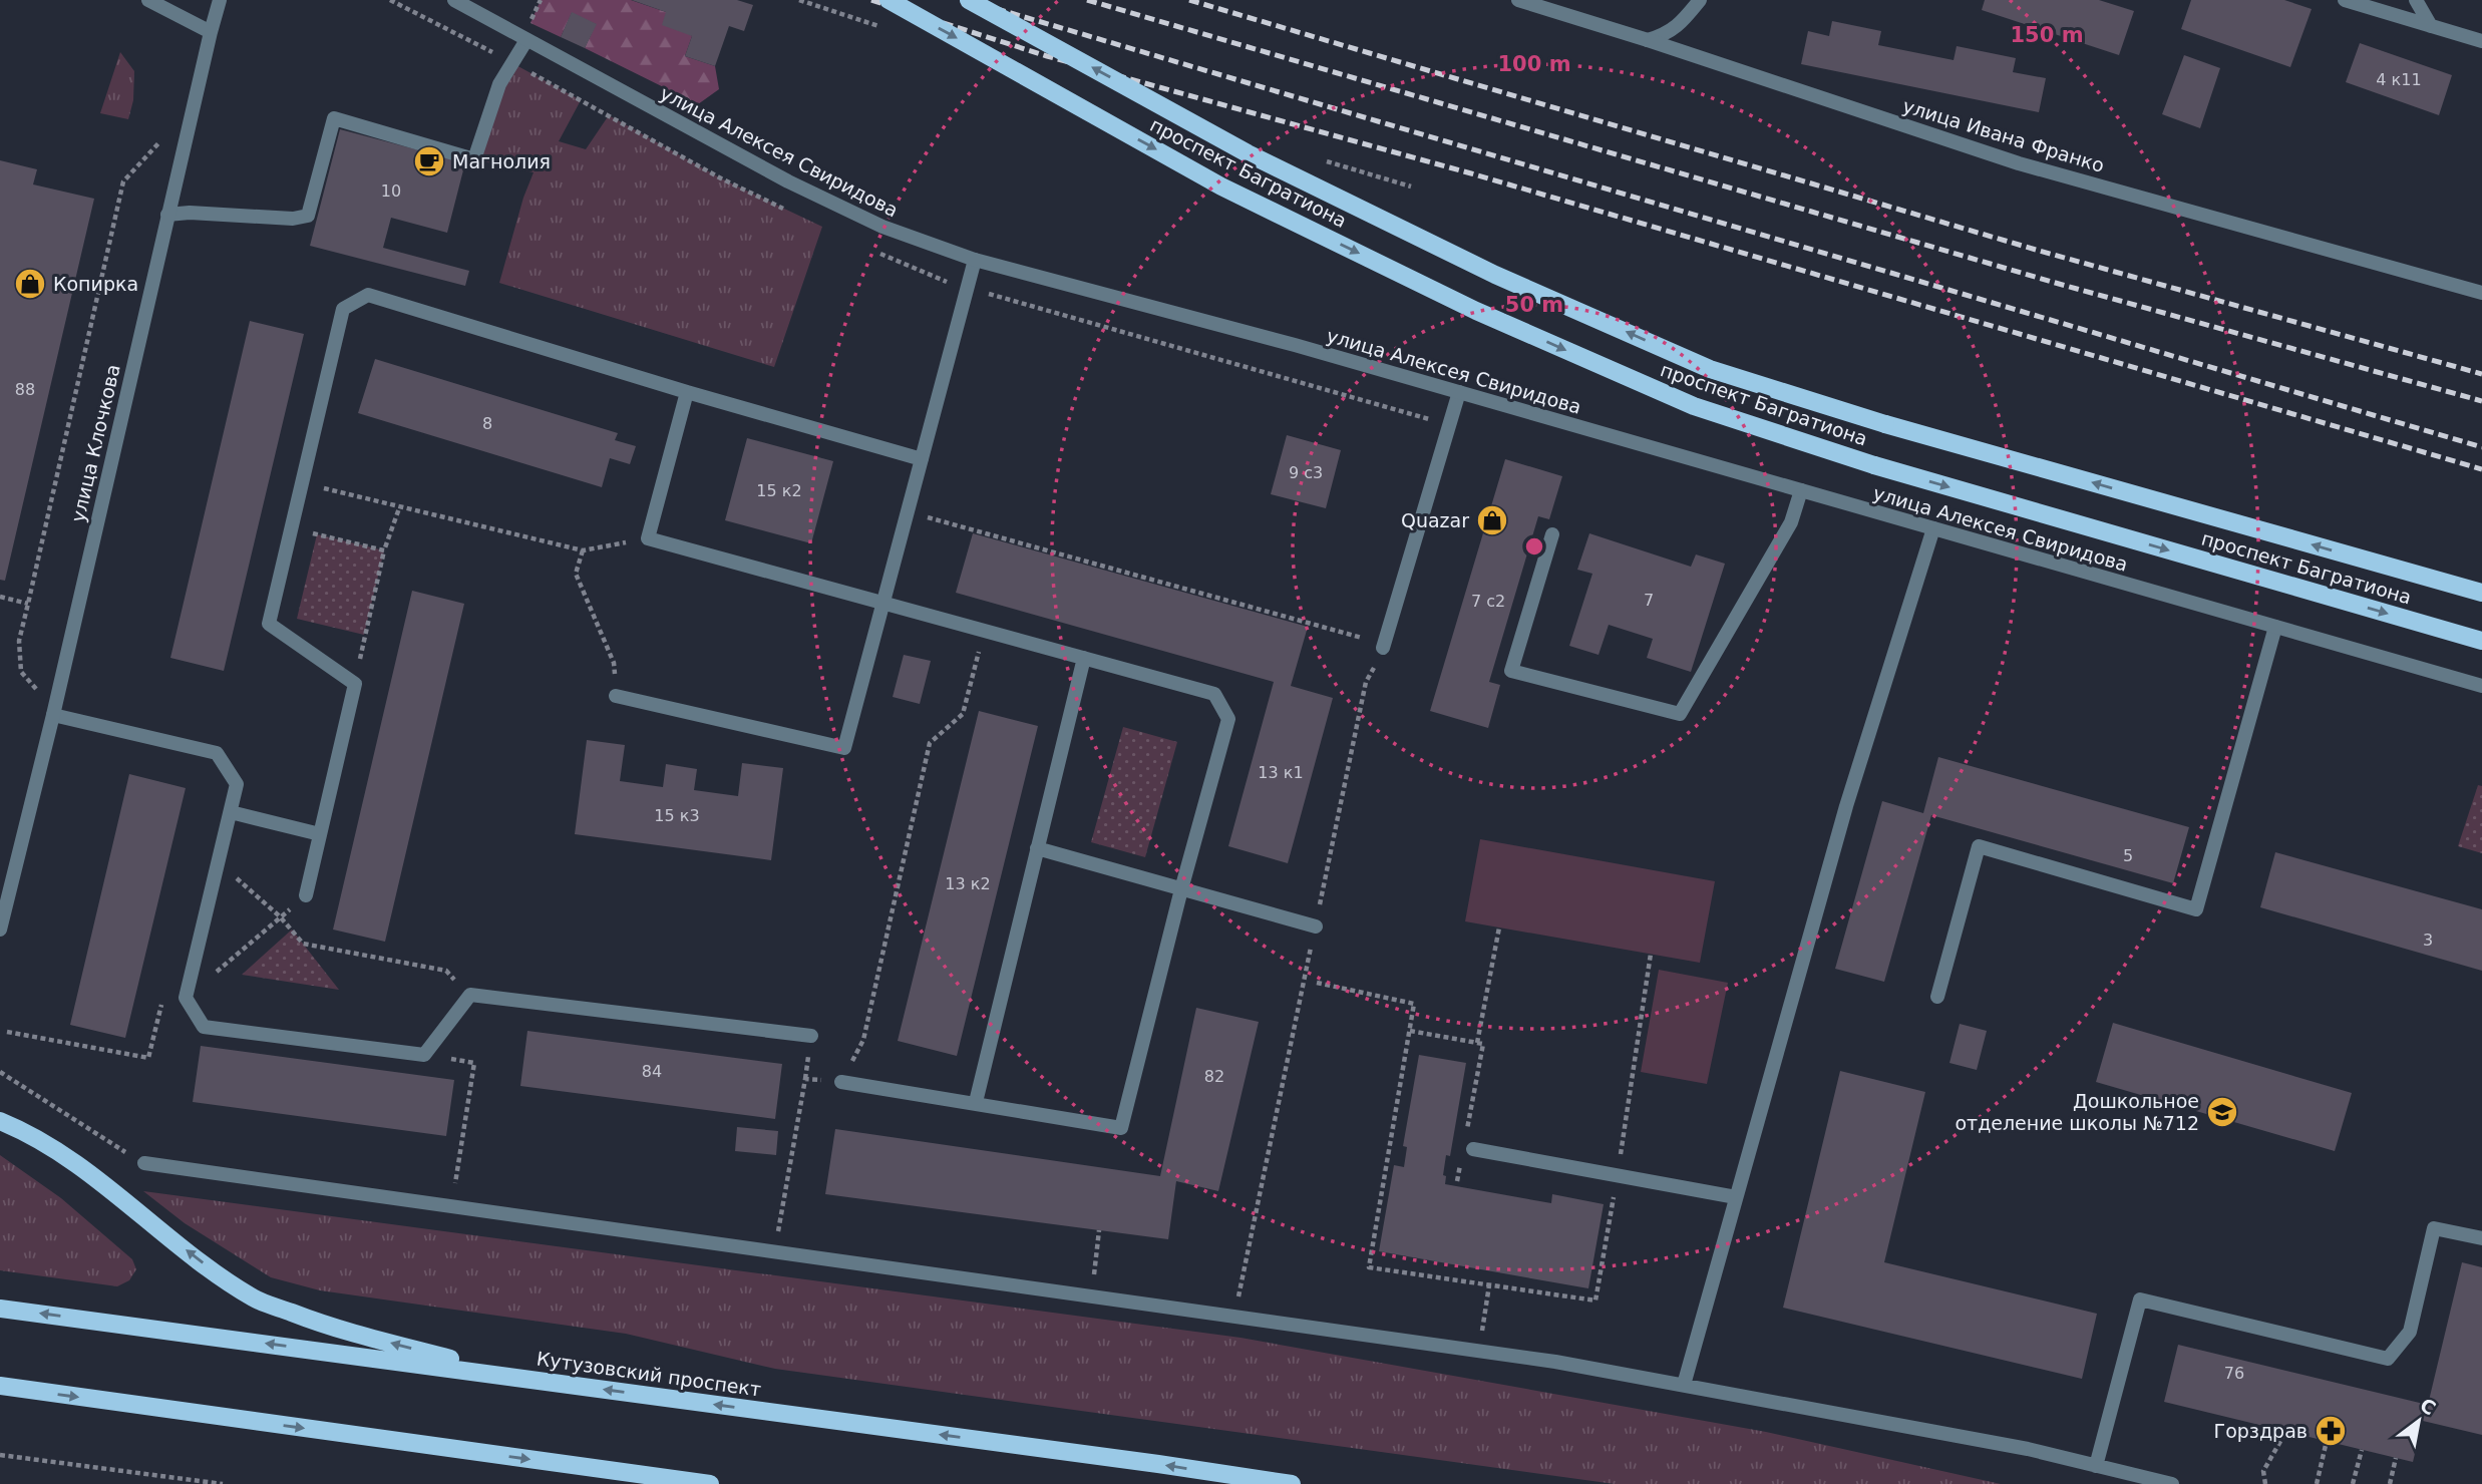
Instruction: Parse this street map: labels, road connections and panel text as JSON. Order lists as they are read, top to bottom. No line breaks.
{"streets":{"main road":["проспект Багратиона","Кутузовский проспект"],"street":["улица Ивана Франко","улица Алексея Свиридова","улица Клочкова"]},"places":{"cafe":["Магнолия"],"shop":["Копирка","Quazar"],"school or university":["Дошкольное отделение школы №712"],"pharmacy":["Горздрав"]},"house_numbers":["4 к11","10","88","8","9 с3","15 к2","7","7 с2","13 к1","15 к3","5","13 к2","3","84","82","76"],"north":"top right","rings":["150 m","100 m","50 m"]}
